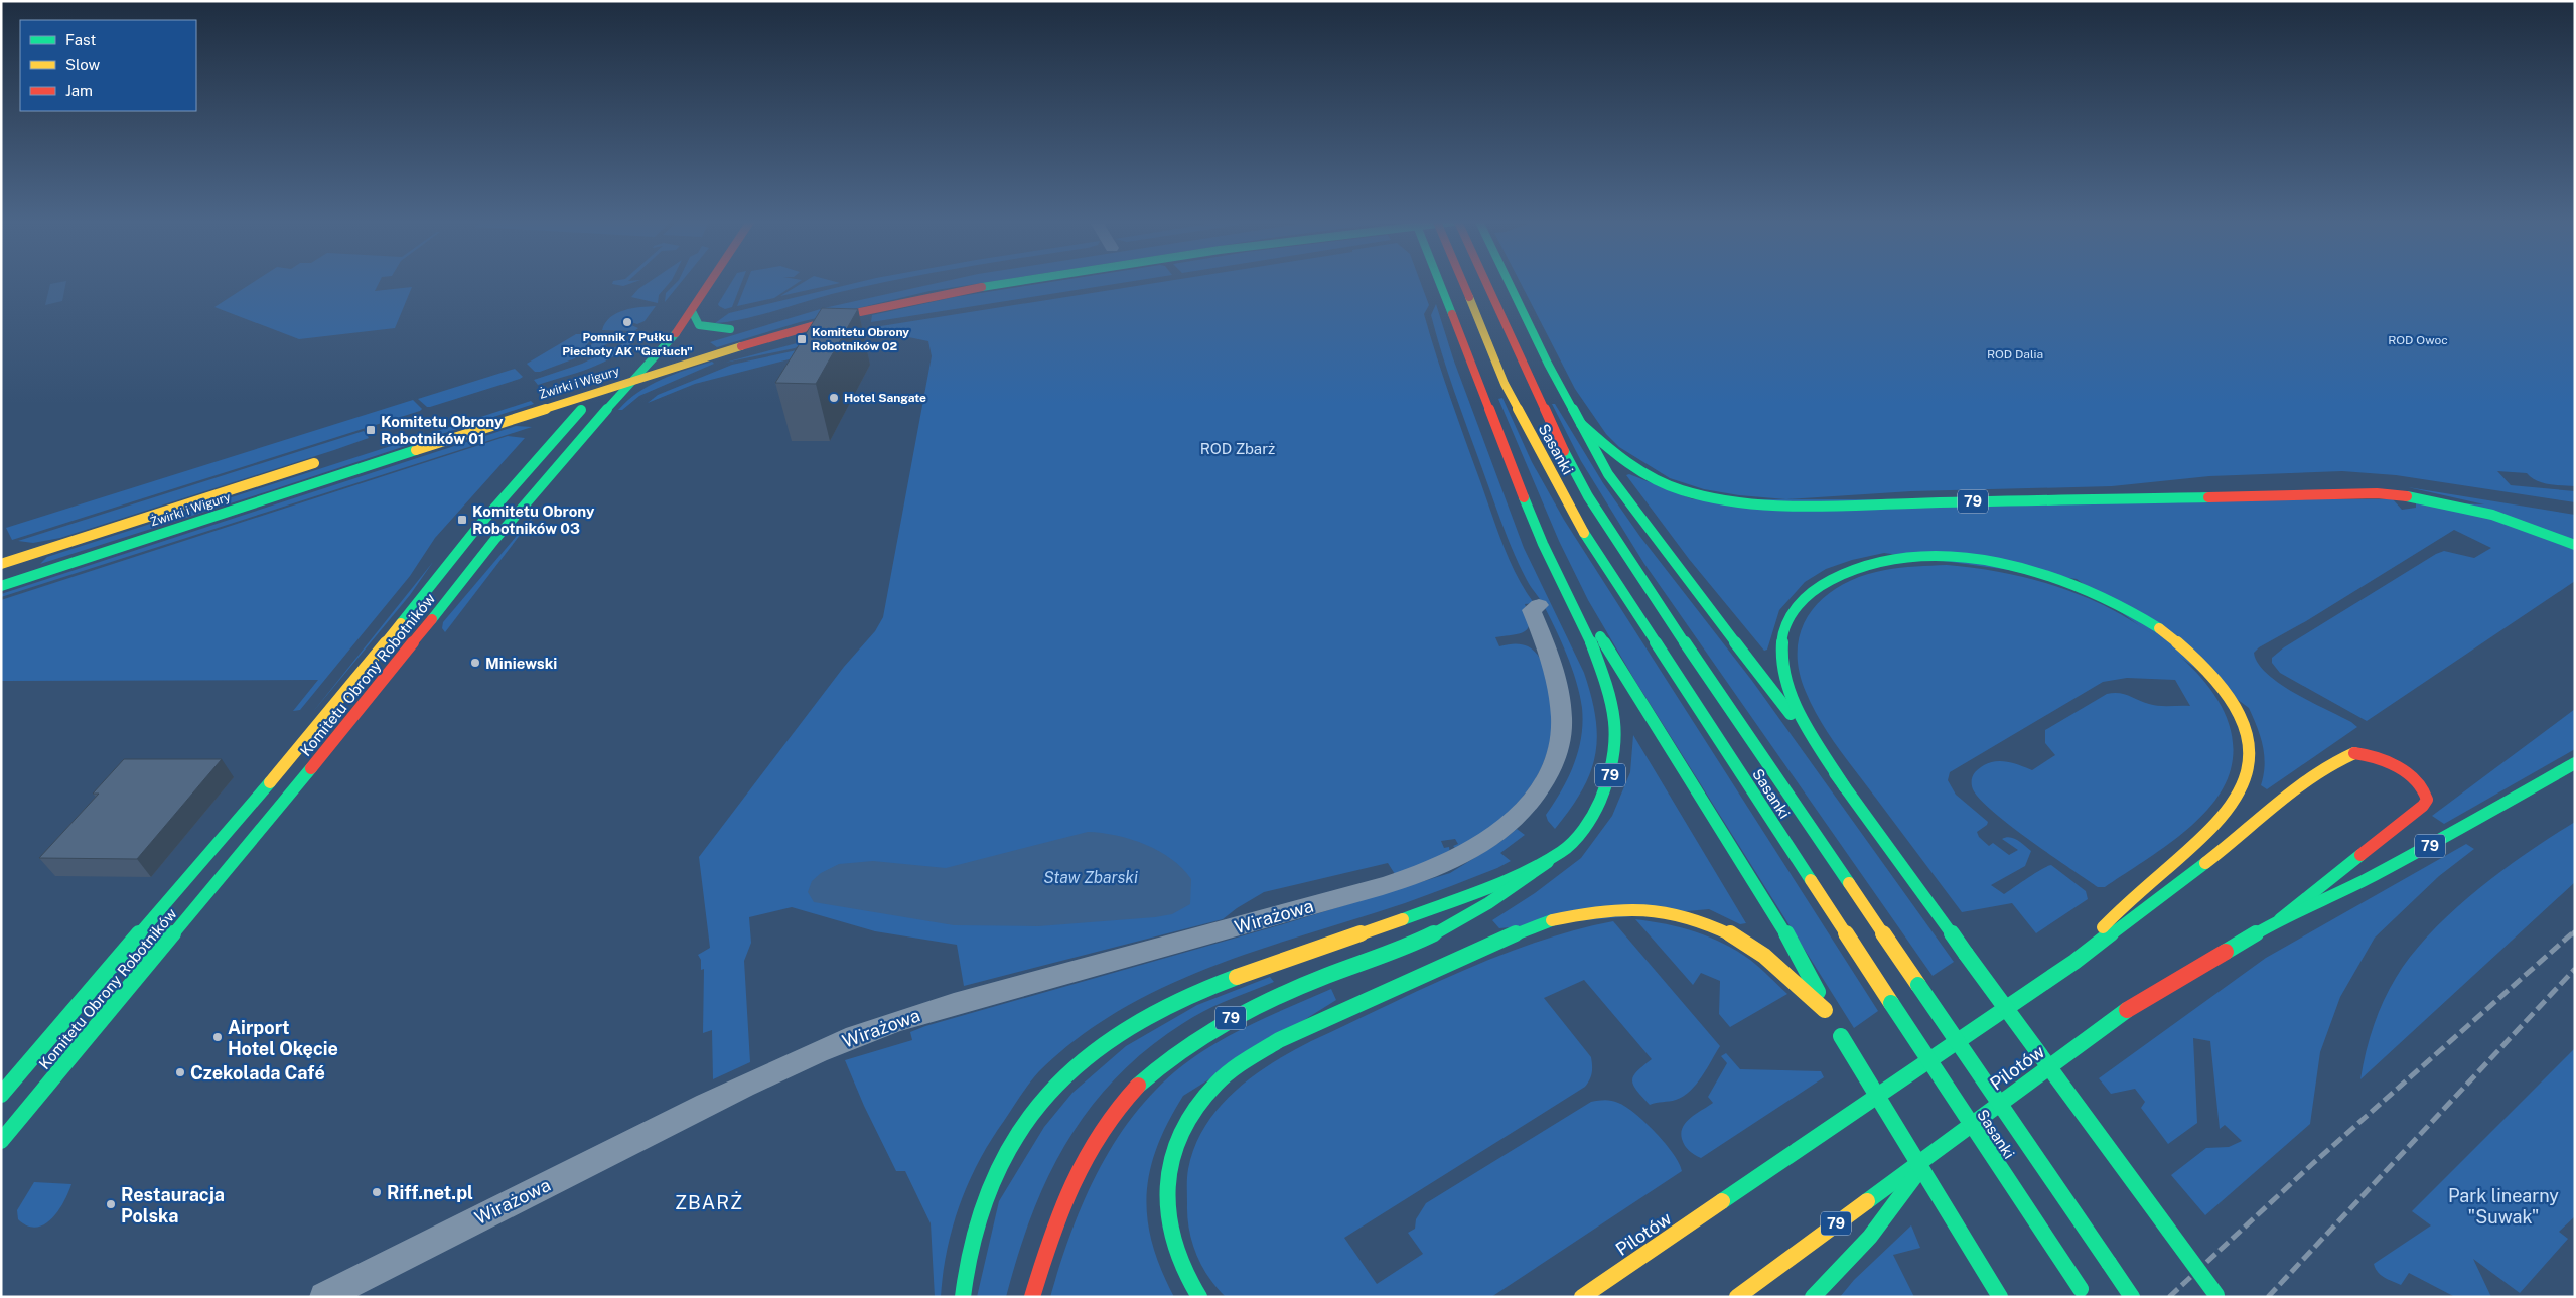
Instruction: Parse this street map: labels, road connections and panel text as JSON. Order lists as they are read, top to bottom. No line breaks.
{"streets":{"main road":["Żwirki i Wigury","Sasanki","79","Komitetu Obrony Robotników","Pilotów"],"street":["Wirażowa"]},"crossings":[["Żwirki i Wigury","Komitetu Obrony Robotników"],["79","Pilotów"]],"districts":["ZBARŻ"],"water":["Staw Zbarski"],"parks":["ROD Owoc","ROD Dalia","ROD Zbarż","Park linearny \"Suwak\""],"places":{"other":["Pomnik 7 Pułku Piechoty AK \"Garłuch\"","Hotel Sangate","Miniewski","Airport Hotel Okęcie","Czekolada Café","Riff.net.pl","Restauracja Polska"],"transit":["Komitetu Obrony Robotników 02","Komitetu Obrony Robotników 01","Komitetu Obrony Robotników 03"]},"legend":["Fast","Slow","Jam"]}
